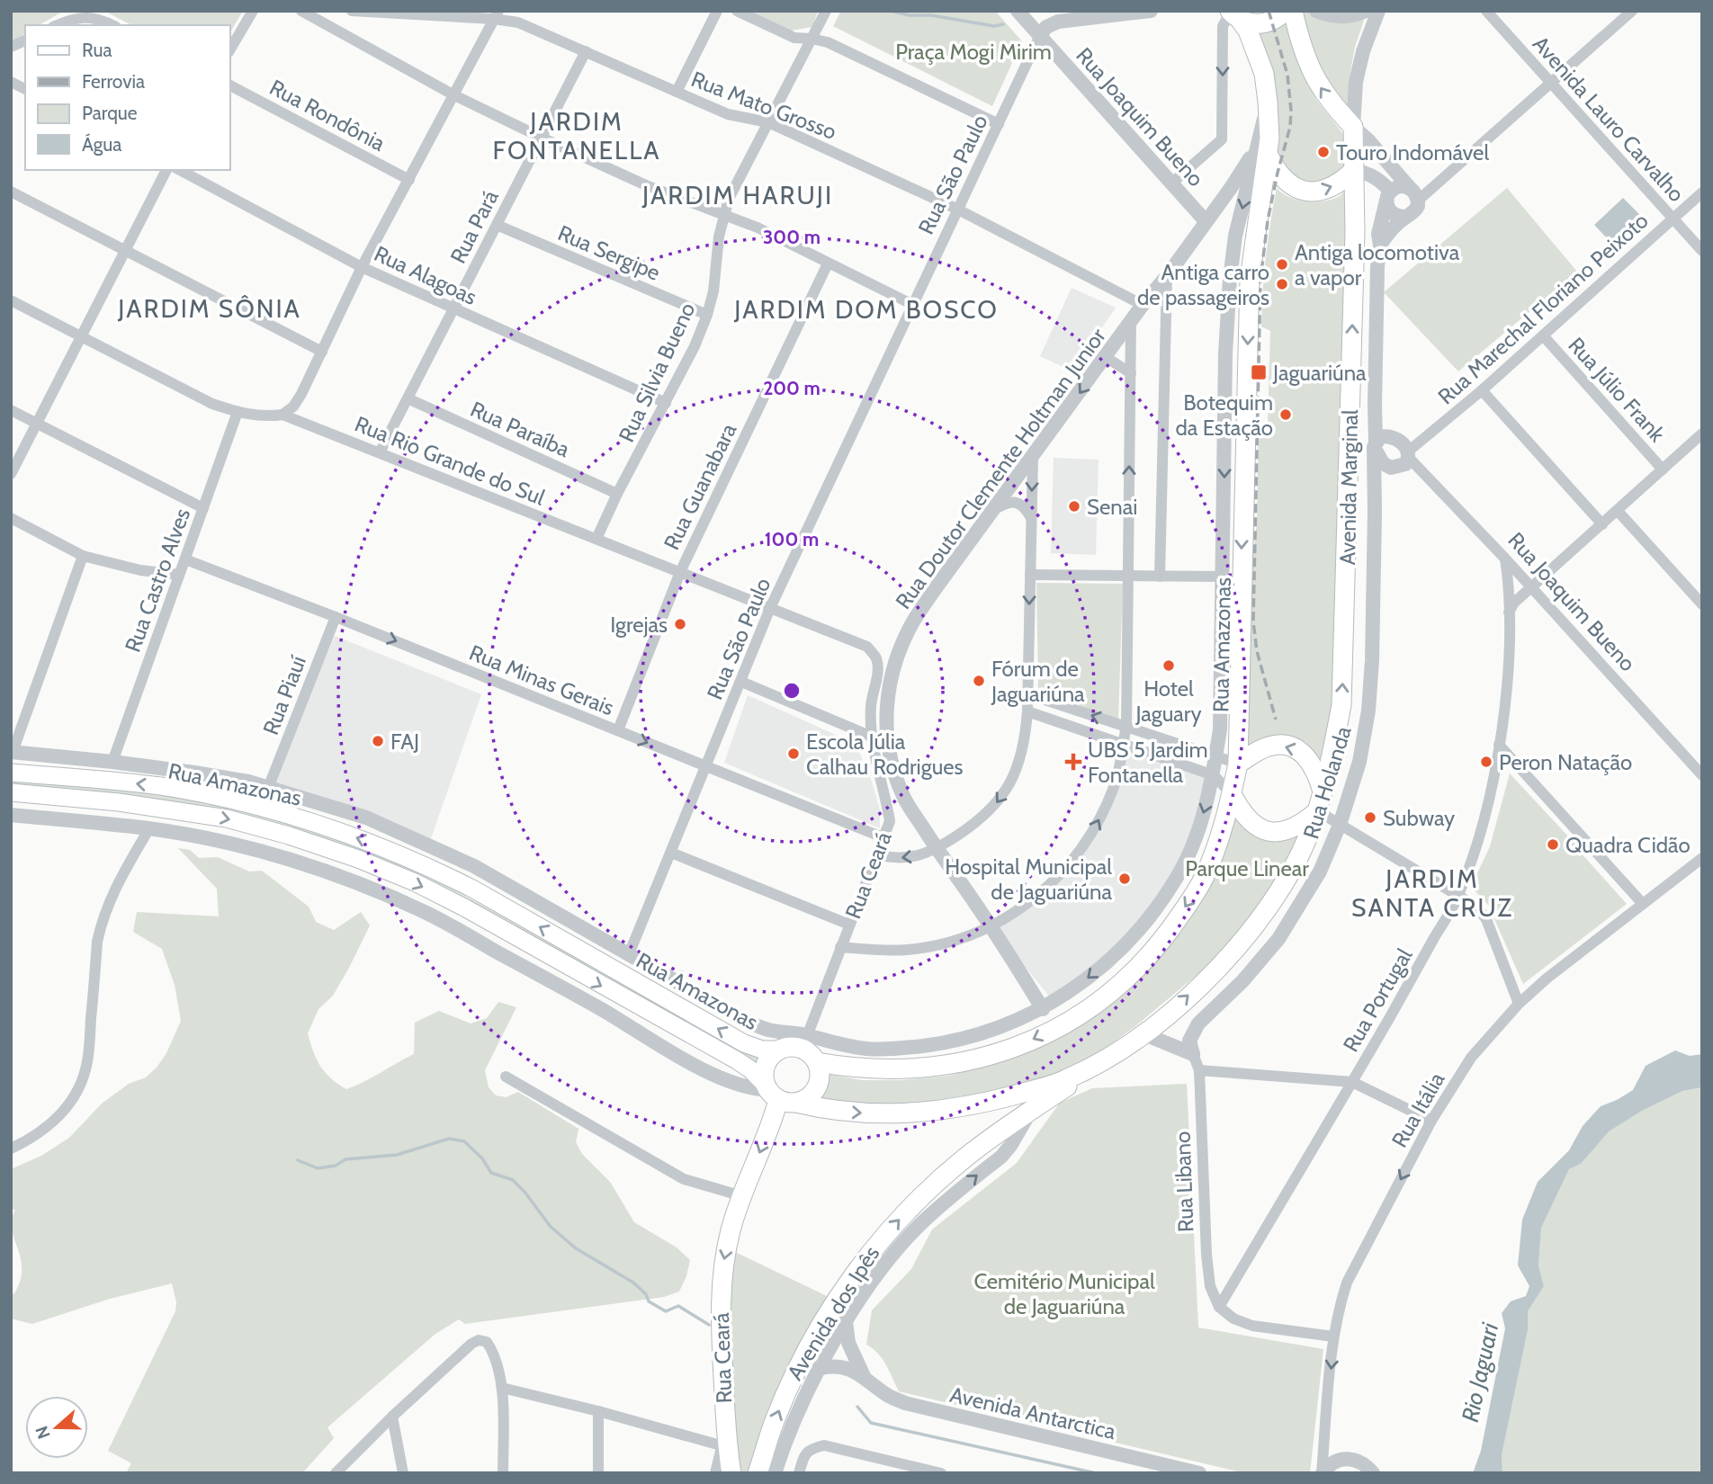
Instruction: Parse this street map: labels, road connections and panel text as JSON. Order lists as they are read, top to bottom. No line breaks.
{"streets":{"main road":["Avenida Marginal","Rua Ceará"],"street":["Rua Mato Grosso","Rua Rondônia","Rua Joaquim Bueno","Avenida Lauro Carvalho","Rua São Paulo","Rua Pará","Rua Sergipe","Rua Alagoas","Rua Marechal Floriano Peixoto","Rua Silvia Bueno","Rua Júlio Frank","Rua Paraíba","Rua Rio Grande do Sul","Rua Doutor Clemente Holtman Junior","Rua Guanabara","Rua Castro Alves","Rua Amazonas","Rua Minas Gerais","Rua Piauí","Rua Holanda","Rua Portugal","Rua Itália","Rua Libano","Avenida dos Ipês","Avenida Antarctica"]},"crossings":[["Rua Mato Grosso","Rua São Paulo"],["Rua Mato Grosso","Rua Pará"],["Rua Mato Grosso","Rua Silvia Bueno"],["Rua Mato Grosso","Rua Doutor Clemente Holtman Junior"],["Rua Joaquim Bueno","Rua São Paulo"],["Rua Joaquim Bueno","Rua Marechal Floriano Peixoto"],["Rua Joaquim Bueno","Rua Doutor Clemente Holtman Junior"],["Rua Joaquim Bueno","Rua Portugal"],["Avenida Lauro Carvalho","Rua Marechal Floriano Peixoto"],["Rua São Paulo","Rua Rio Grande do Sul"],["Rua São Paulo","Rua Amazonas"],["Rua São Paulo","Rua Minas Gerais"],["Rua Pará","Rua Sergipe"],["Rua Pará","Rua Alagoas"],["Rua Pará","Rua Paraíba"],["Rua Pará","Rua Rio Grande do Sul"],["Rua Sergipe","Rua Silvia Bueno"],["Rua Alagoas","Rua Silvia Bueno"],["Rua Marechal Floriano Peixoto","Rua Júlio Frank"],["Rua Silvia Bueno","Rua Paraíba"],["Rua Silvia Bueno","Rua Rio Grande do Sul"],["Rua Rio Grande do Sul","Rua Guanabara"],["Rua Rio Grande do Sul","Rua Castro Alves"],["Rua Rio Grande do Sul","Rua Ceará"],["Rua Doutor Clemente Holtman Junior","Rua Amazonas"],["Rua Guanabara","Rua Minas Gerais"],["Rua Castro Alves","Rua Amazonas"],["Rua Castro Alves","Rua Minas Gerais"],["Rua Amazonas","Rua Piauí"],["Rua Amazonas","Rua Ceará"],["Rua Minas Gerais","Rua Piauí"],["Rua Minas Gerais","Rua Ceará"],["Rua Holanda","Rua Libano"],["Rua Portugal","Rua Libano"],["Avenida dos Ipês","Avenida Antarctica"]],"one_way":["Rua Minas Gerais","Rua Ceará","Rua Itália","Avenida dos Ipês"],"districts":["JARDIM FONTANELLA","JARDIM HARUJI","JARDIM SÔNIA","JARDIM DOM BOSCO","JARDIM SANTA CRUZ"],"water":["Rio Jaguari"],"parks":["Praça Mogi Mirim","Parque Linear","Cemitério Municipal de Jaguariúna"],"places":{"other":["Touro Indomável","Antiga locomotiva a vapor","Antiga carro de passageiros","Botequim da Estação","Senai","Igrejas","Hotel Jaguary","Fórum de Jaguariúna","FAJ","Escola Júlia Calhau Rodrigues","Peron Natação","Subway","Quadra Cidão","Hospital Municipal de Jaguariúna"],"transit":["Jaguariúna"],"health":["UBS 5 Jardim Fontanella"]},"legend":["Rua","Ferrovia","Parque","Água"],"north":"left","rings":["300 m","200 m","100 m"]}
